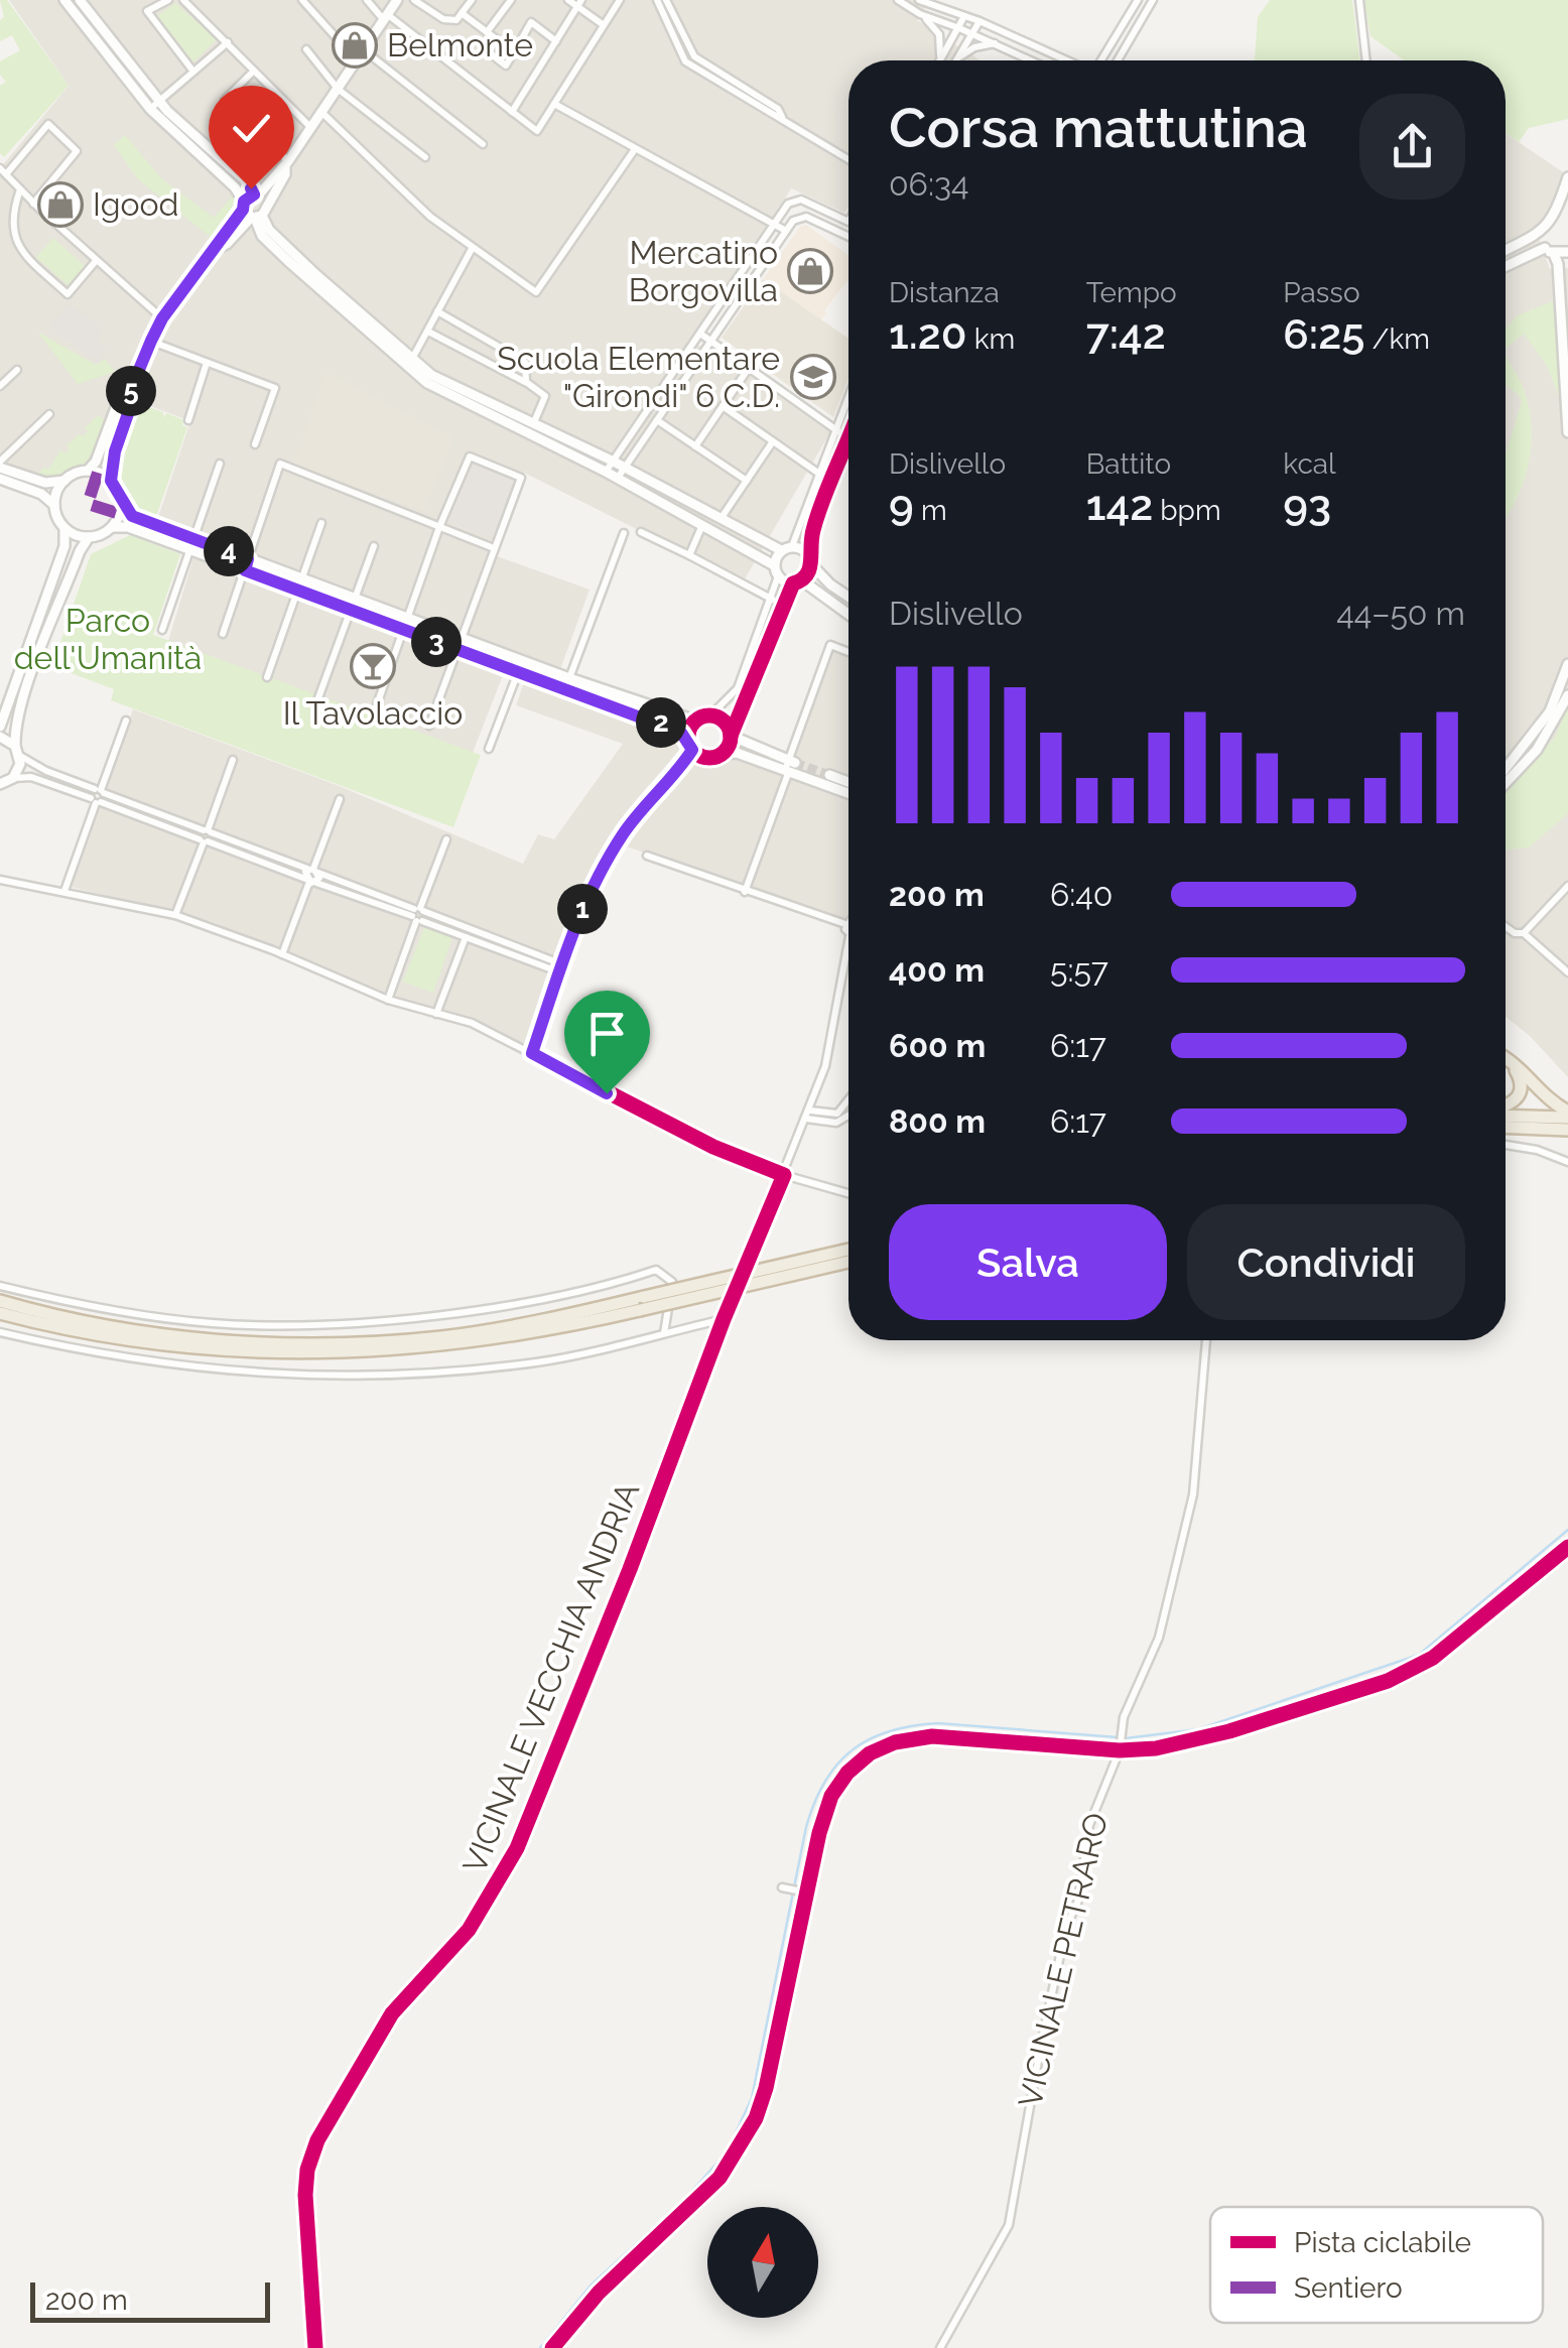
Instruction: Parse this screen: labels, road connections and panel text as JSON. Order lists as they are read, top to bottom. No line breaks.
{"streets":{"street":["VICINALE VECCHIA ANDRIA","VICINALE PETRARO"]},"parks":["Parco dell'Umanità"],"places":{"shop":["Belmonte","Igood","Mercatino Borgovilla"],"school or university":["Scuola Elementare \"Girondi\" 6 C.D."],"bar":["Il Tavolaccio"]},"legend":["Pista ciclabile","Sentiero"],"scale_bar":"200 m","north":"top","page":{"heading":["Corsa mattutina","06:34"],"stats":[["Distanza","1.20 km"],["Tempo","7:42"],["Passo","6:25 /km"],["Dislivello","9 m"],["Battito","142 bpm"],["kcal","93"]],"pins":["5","4","3","2","1"],"chart":["Dislivello","44–50 m"],"list":[{"name":"200 m","note":"6:40"},{"name":"400 m","note":"5:57"},{"name":"600 m","note":"6:17"},{"name":"800 m","note":"6:17"}],"buttons":["Salva","Condividi"],"scale":"200 m"}}
